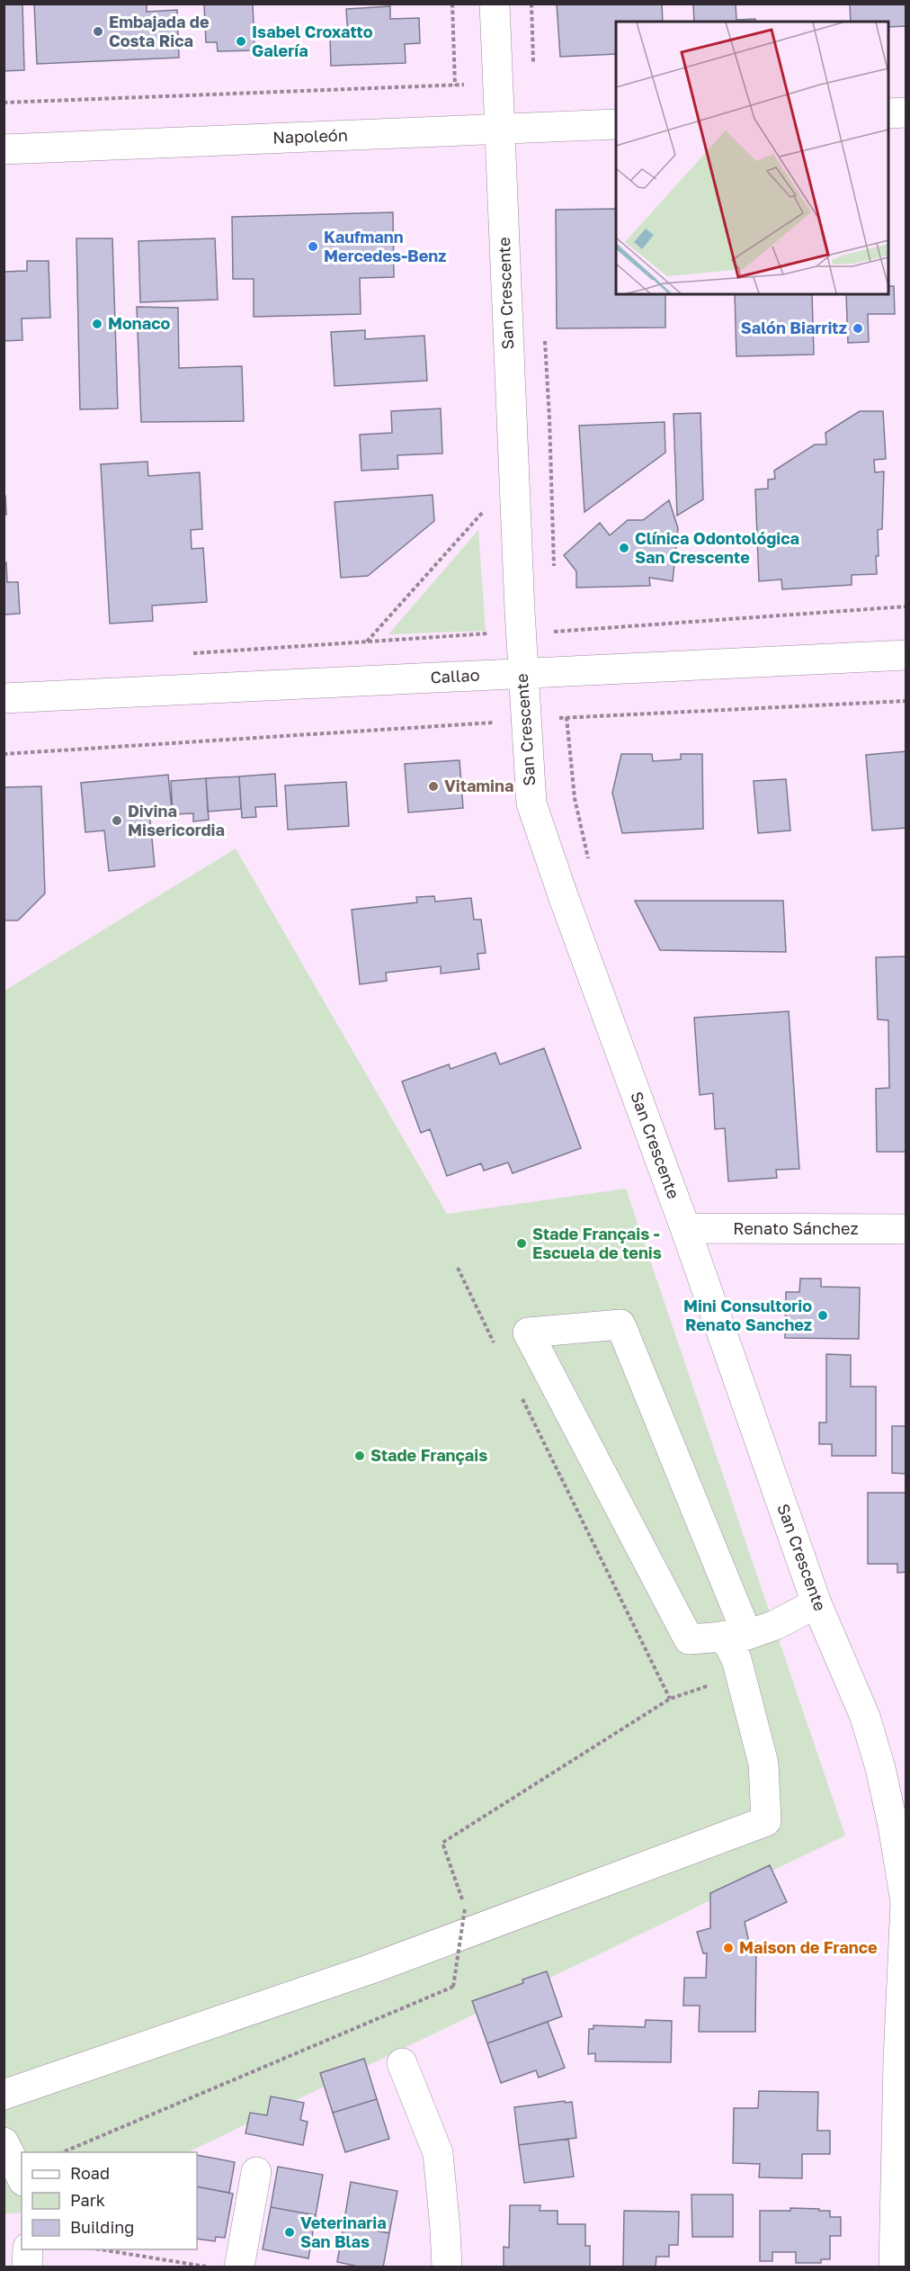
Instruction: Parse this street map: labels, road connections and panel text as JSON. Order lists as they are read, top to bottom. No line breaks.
{"streets":{"street":["Napoleón","San Crescente","Callao","Renato Sánchez"]},"crossings":[["Napoleón","San Crescente"],["San Crescente","Callao"],["San Crescente","Renato Sánchez"]],"places":["Embajada de Costa Rica","Isabel Croxatto Galería","Kaufmann Mercedes-Benz","Monaco","Salón Biarritz","Clínica Odontológica San Crescente","Vitamina","Divina Misericordia","Stade Français - Escuela de tenis","Mini Consultorio Renato Sanchez","Stade Français","Maison de France","Veterinaria San Blas"],"legend":["Road","Park","Building"]}
